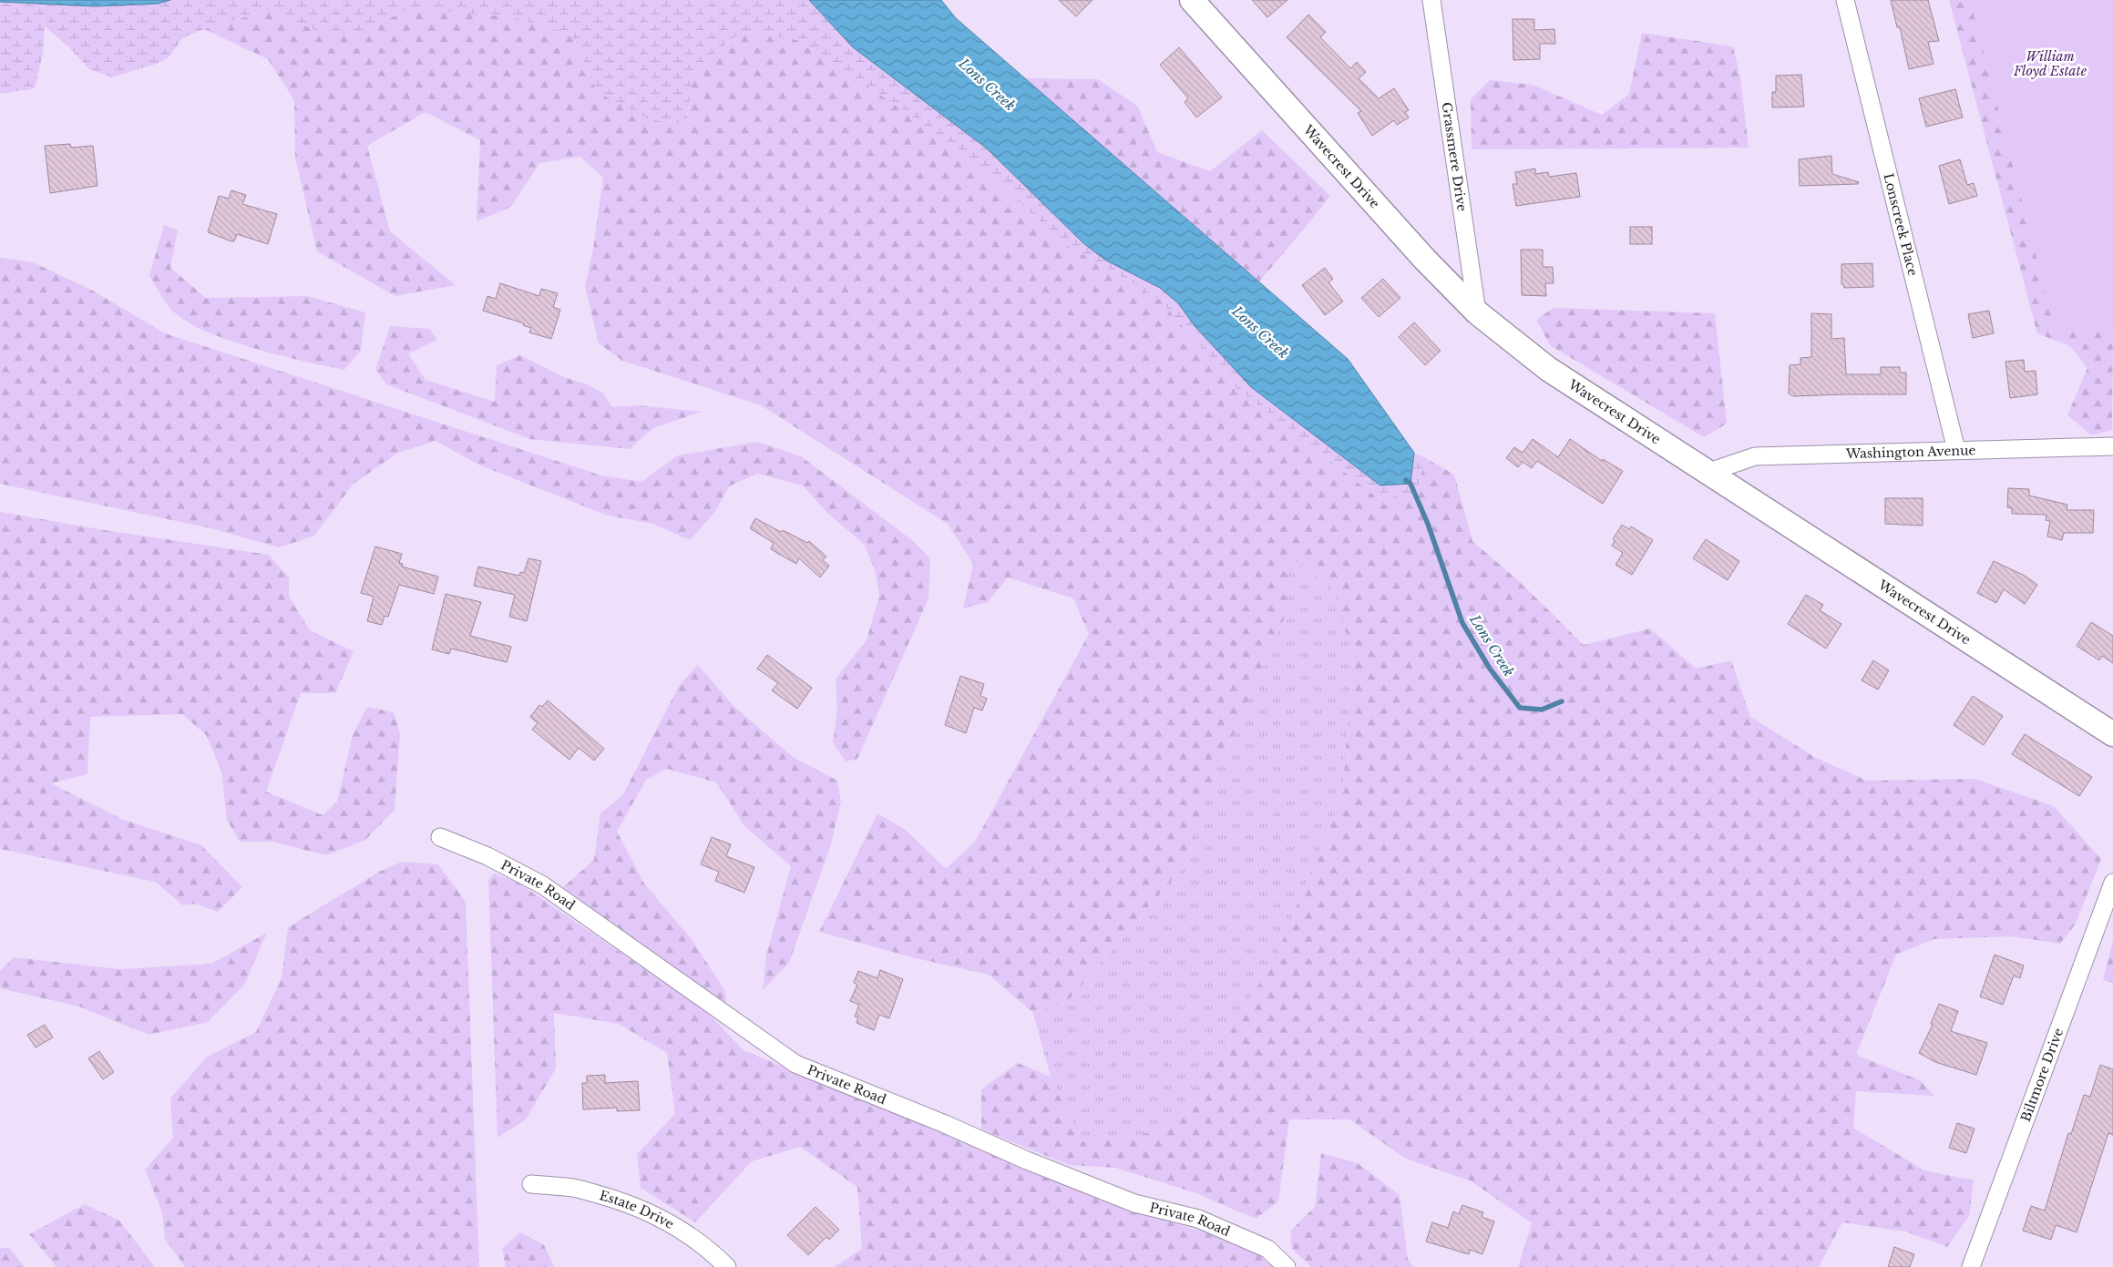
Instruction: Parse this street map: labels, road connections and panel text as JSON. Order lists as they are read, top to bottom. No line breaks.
{"streets":{"street":["Grassmere Drive","Wavecrest Drive","Lonscreek Place","Washington Avenue","Private Road","Biltmore Drive","Estate Drive"]},"crossings":[["Grassmere Drive","Wavecrest Drive"],["Wavecrest Drive","Washington Avenue"],["Lonscreek Place","Washington Avenue"]],"water":["Lons Creek"],"parks":["William Floyd Estate"]}
